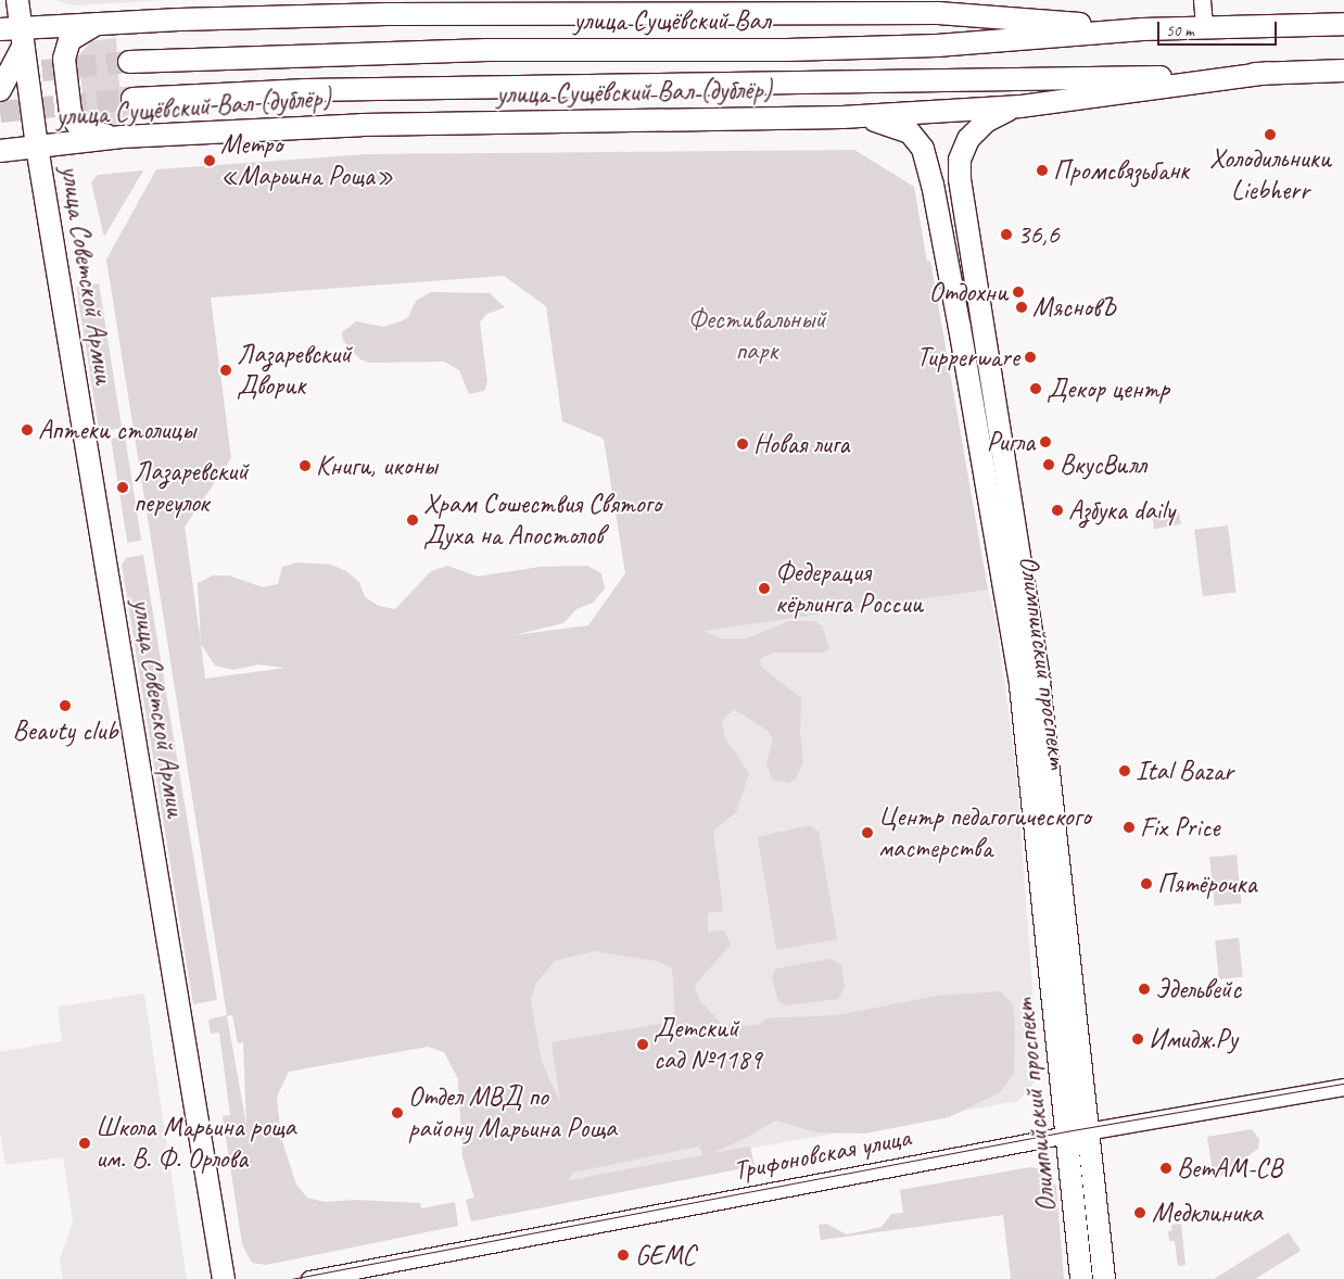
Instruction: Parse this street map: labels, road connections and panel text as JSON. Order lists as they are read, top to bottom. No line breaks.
{"streets":{"main road":["улица Сущёвский Вал","улица Сущёвский Вал (дублёр)","улица Советской Армии","Олимпийский проспект"],"street":["Трифоновская улица"]},"crossings":[["улица Сущёвский Вал (дублёр)","улица Советской Армии"],["улица Сущёвский Вал (дублёр)","Олимпийский проспект"],["Олимпийский проспект","Трифоновская улица"]],"parks":["Фестивальный парк"],"places":["Холодильники Liebherr","Метро «Марьина Роща»","Промсвязьбанк","36,6","Отдохни","МясновЪ","Tupperware","Лазаревский Дворик","Декор центр","Аптеки столицы","Ригла","Новая лига","ВкусВилл","Книги, иконы","Лазаревский переулок","Азбука daily","Храм Сошествия Святого Духа на Апостолов","Федерация кёрлинга России","Beauty club","Ital Bazar","Fix Price","Центр педагогического мастерства","Пятёрочка","Эдельвейс","Имидж.Ру","Детский сад №1189","Отдел МВД по району Марьина Роща","Школа Марьина роща им. В. Ф. Орлова","ВетАМ-СВ","Медклиника","GEMC"],"scale_bar":"50 m"}
